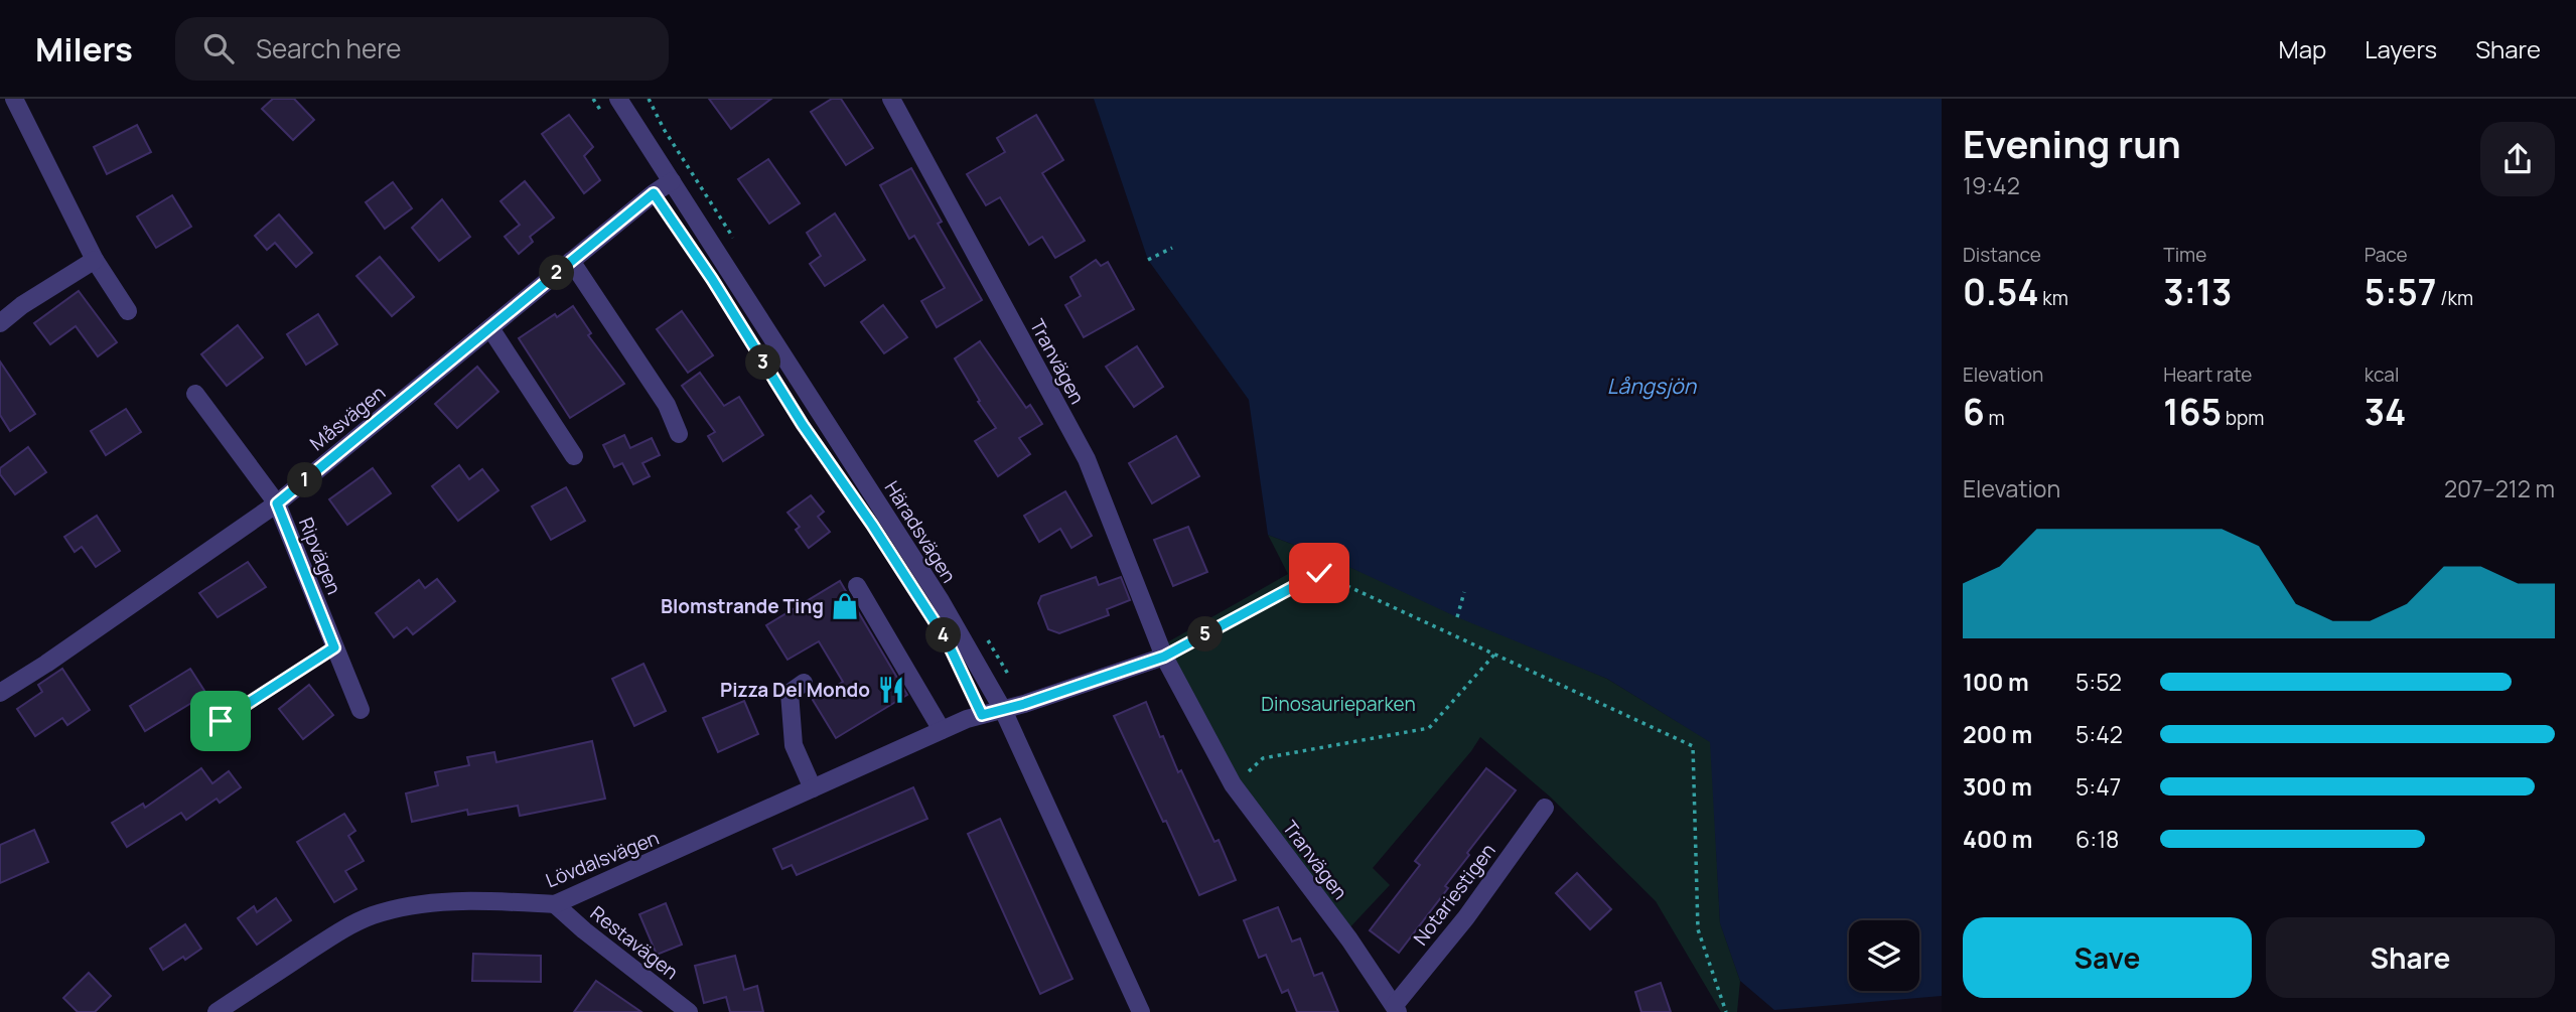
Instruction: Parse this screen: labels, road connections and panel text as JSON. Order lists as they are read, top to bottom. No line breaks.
{"streets":{"street":["Tranvägen","Måsvägen","Häradsvägen","Ripvägen","Lövdalsvägen","Notariestigen","Restavägen"]},"crossings":[["Tranvägen","Notariestigen"],["Måsvägen","Häradsvägen"],["Måsvägen","Ripvägen"],["Häradsvägen","Lövdalsvägen"],["Lövdalsvägen","Restavägen"]],"water":["Långsjön"],"parks":["Dinosaurieparken"],"places":{"shop":["Blomstrande Ting"],"restaurant":["Pizza Del Mondo"]},"page":{"header":"Milers","search":"Search here","nav":["Map","Layers","Share"],"heading":["Evening run","19:42"],"stats":[["Distance","0.54 km"],["Time","3:13"],["Pace","5:57 /km"],["Elevation","6 m"],["Heart rate","165 bpm"],["kcal","34"]],"pins":["2","3","1","5","4"],"chart":["Elevation","207–212 m"],"list":[{"name":"100 m","note":"5:52"},{"name":"200 m","note":"5:42"},{"name":"300 m","note":"5:47"},{"name":"400 m","note":"6:18"}],"buttons":["Save","Share"]}}
